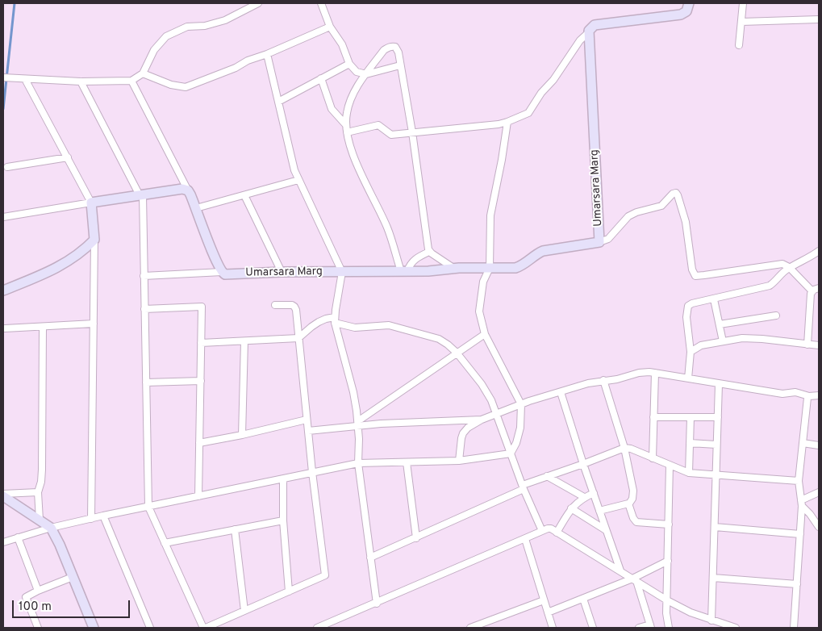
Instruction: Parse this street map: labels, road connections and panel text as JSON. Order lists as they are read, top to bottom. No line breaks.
{"streets":{"street":["Umarsara Marg"]},"scale_bar":"100 m"}
